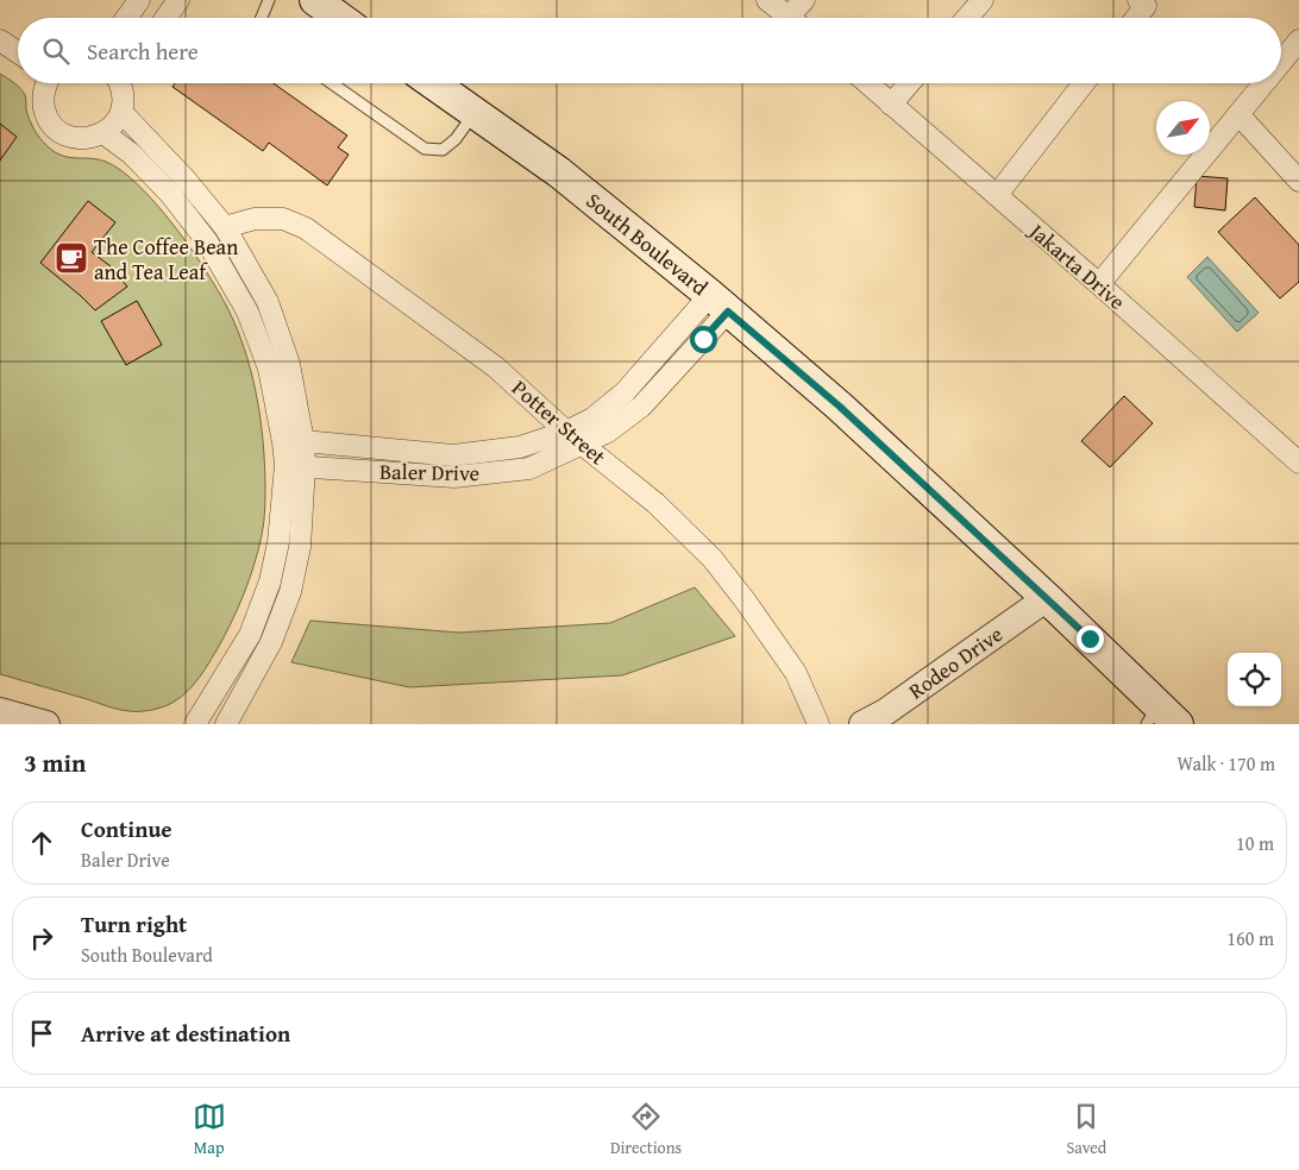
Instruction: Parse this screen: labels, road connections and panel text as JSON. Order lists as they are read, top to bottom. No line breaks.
{"streets":{"main road":["South Boulevard"],"street":["Jakarta Drive","Potter Street","Baler Drive","Rodeo Drive"]},"crossings":[["South Boulevard","Baler Drive"],["South Boulevard","Rodeo Drive"],["Potter Street","Baler Drive"]],"places":{"cafe":["The Coffee Bean and Tea Leaf"]},"north":"top right","page":{"search":"Search here","heading":["3 min","Walk · 170 m"],"list":[["Continue","Baler Drive","10 m"],["Turn right","South Boulevard","160 m"],"Arrive at destination"],"nav":["Map","Directions","Saved"]}}
